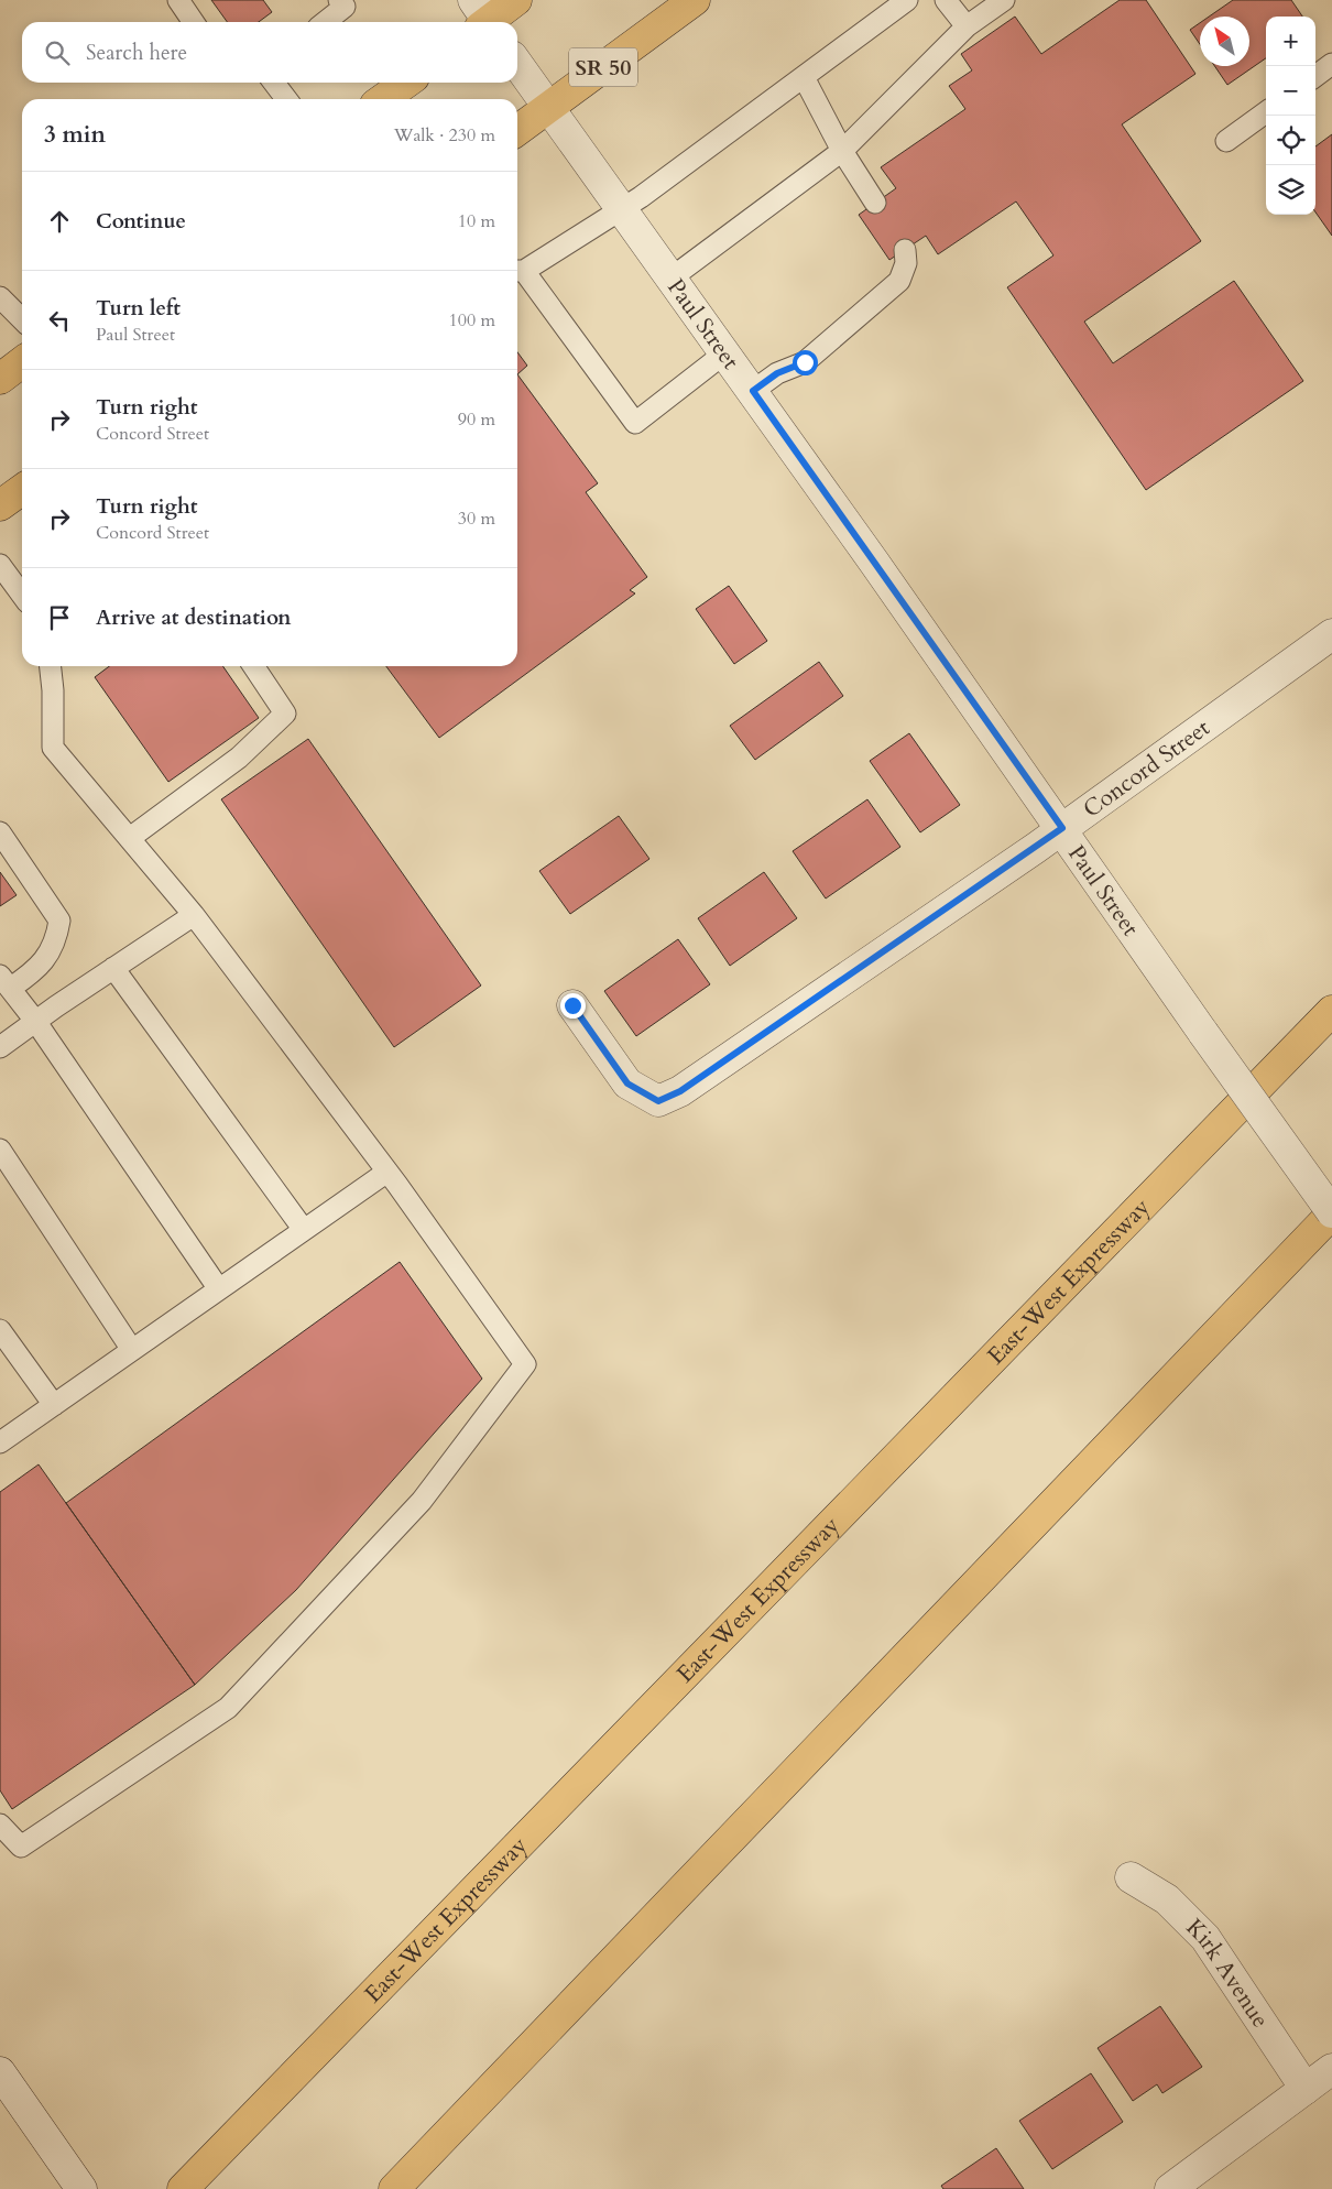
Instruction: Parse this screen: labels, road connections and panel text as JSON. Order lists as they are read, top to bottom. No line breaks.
{"streets":{"highway":["SR 50","East-West Expressway"],"street":["Paul Street","Concord Street","Kirk Avenue"]},"crossings":[["SR 50","Paul Street"],["Paul Street","Concord Street"]],"north":"top left","page":{"map_buttons":["+","−"],"search":"Search here","heading":["3 min","Walk · 230 m"],"list":[["Continue","10 m"],["Turn left","Paul Street","100 m"],["Turn right","Concord Street","90 m"],["Turn right","Concord Street","30 m"],"Arrive at destination"]}}
